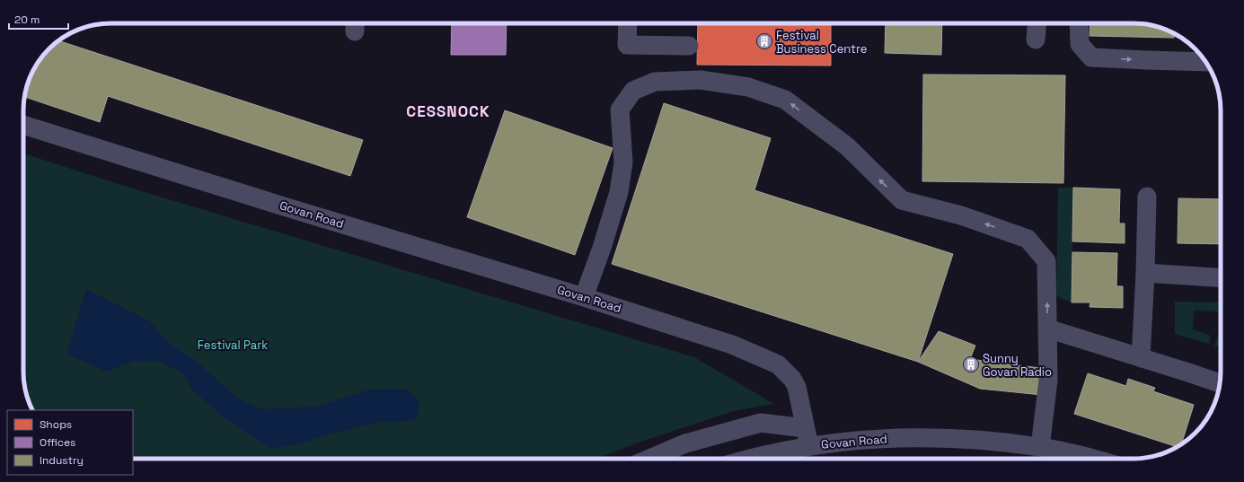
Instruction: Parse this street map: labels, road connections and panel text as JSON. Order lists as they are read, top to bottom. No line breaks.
{"streets":{"street":["Govan Road"]},"districts":["CESSNOCK"],"parks":["Festival Park"],"places":{"building":["Festival Business Centre","Sunny Govan Radio"]},"legend":["Shops","Offices","Industry"],"scale_bar":"20 m"}
